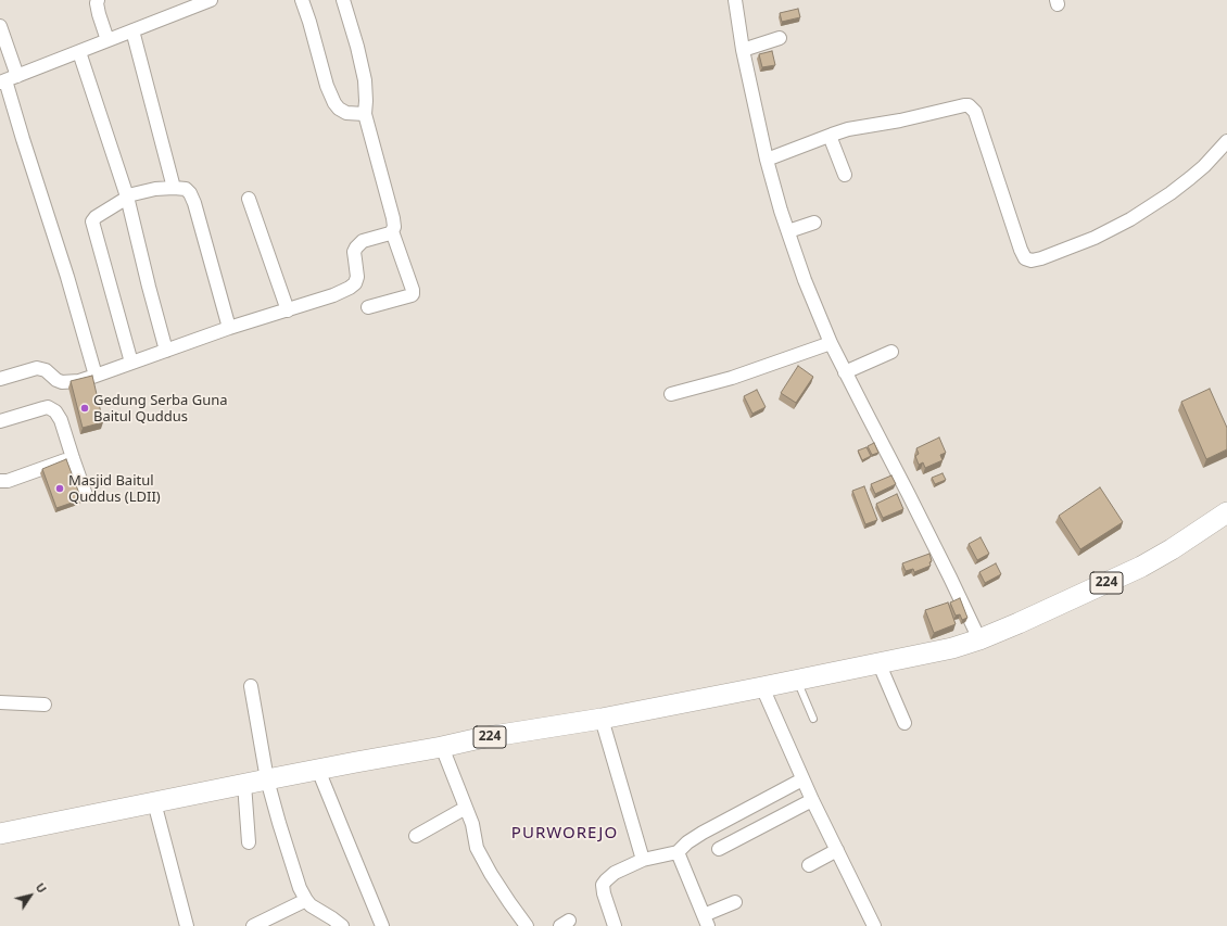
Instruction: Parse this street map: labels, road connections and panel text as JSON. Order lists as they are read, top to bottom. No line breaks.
{"streets":{"main road":["224"]},"districts":["PURWOREJO"],"places":["Gedung Serba Guna Baitul Quddus","Masjid Baitul Quddus (LDII)"],"north":"top right"}
